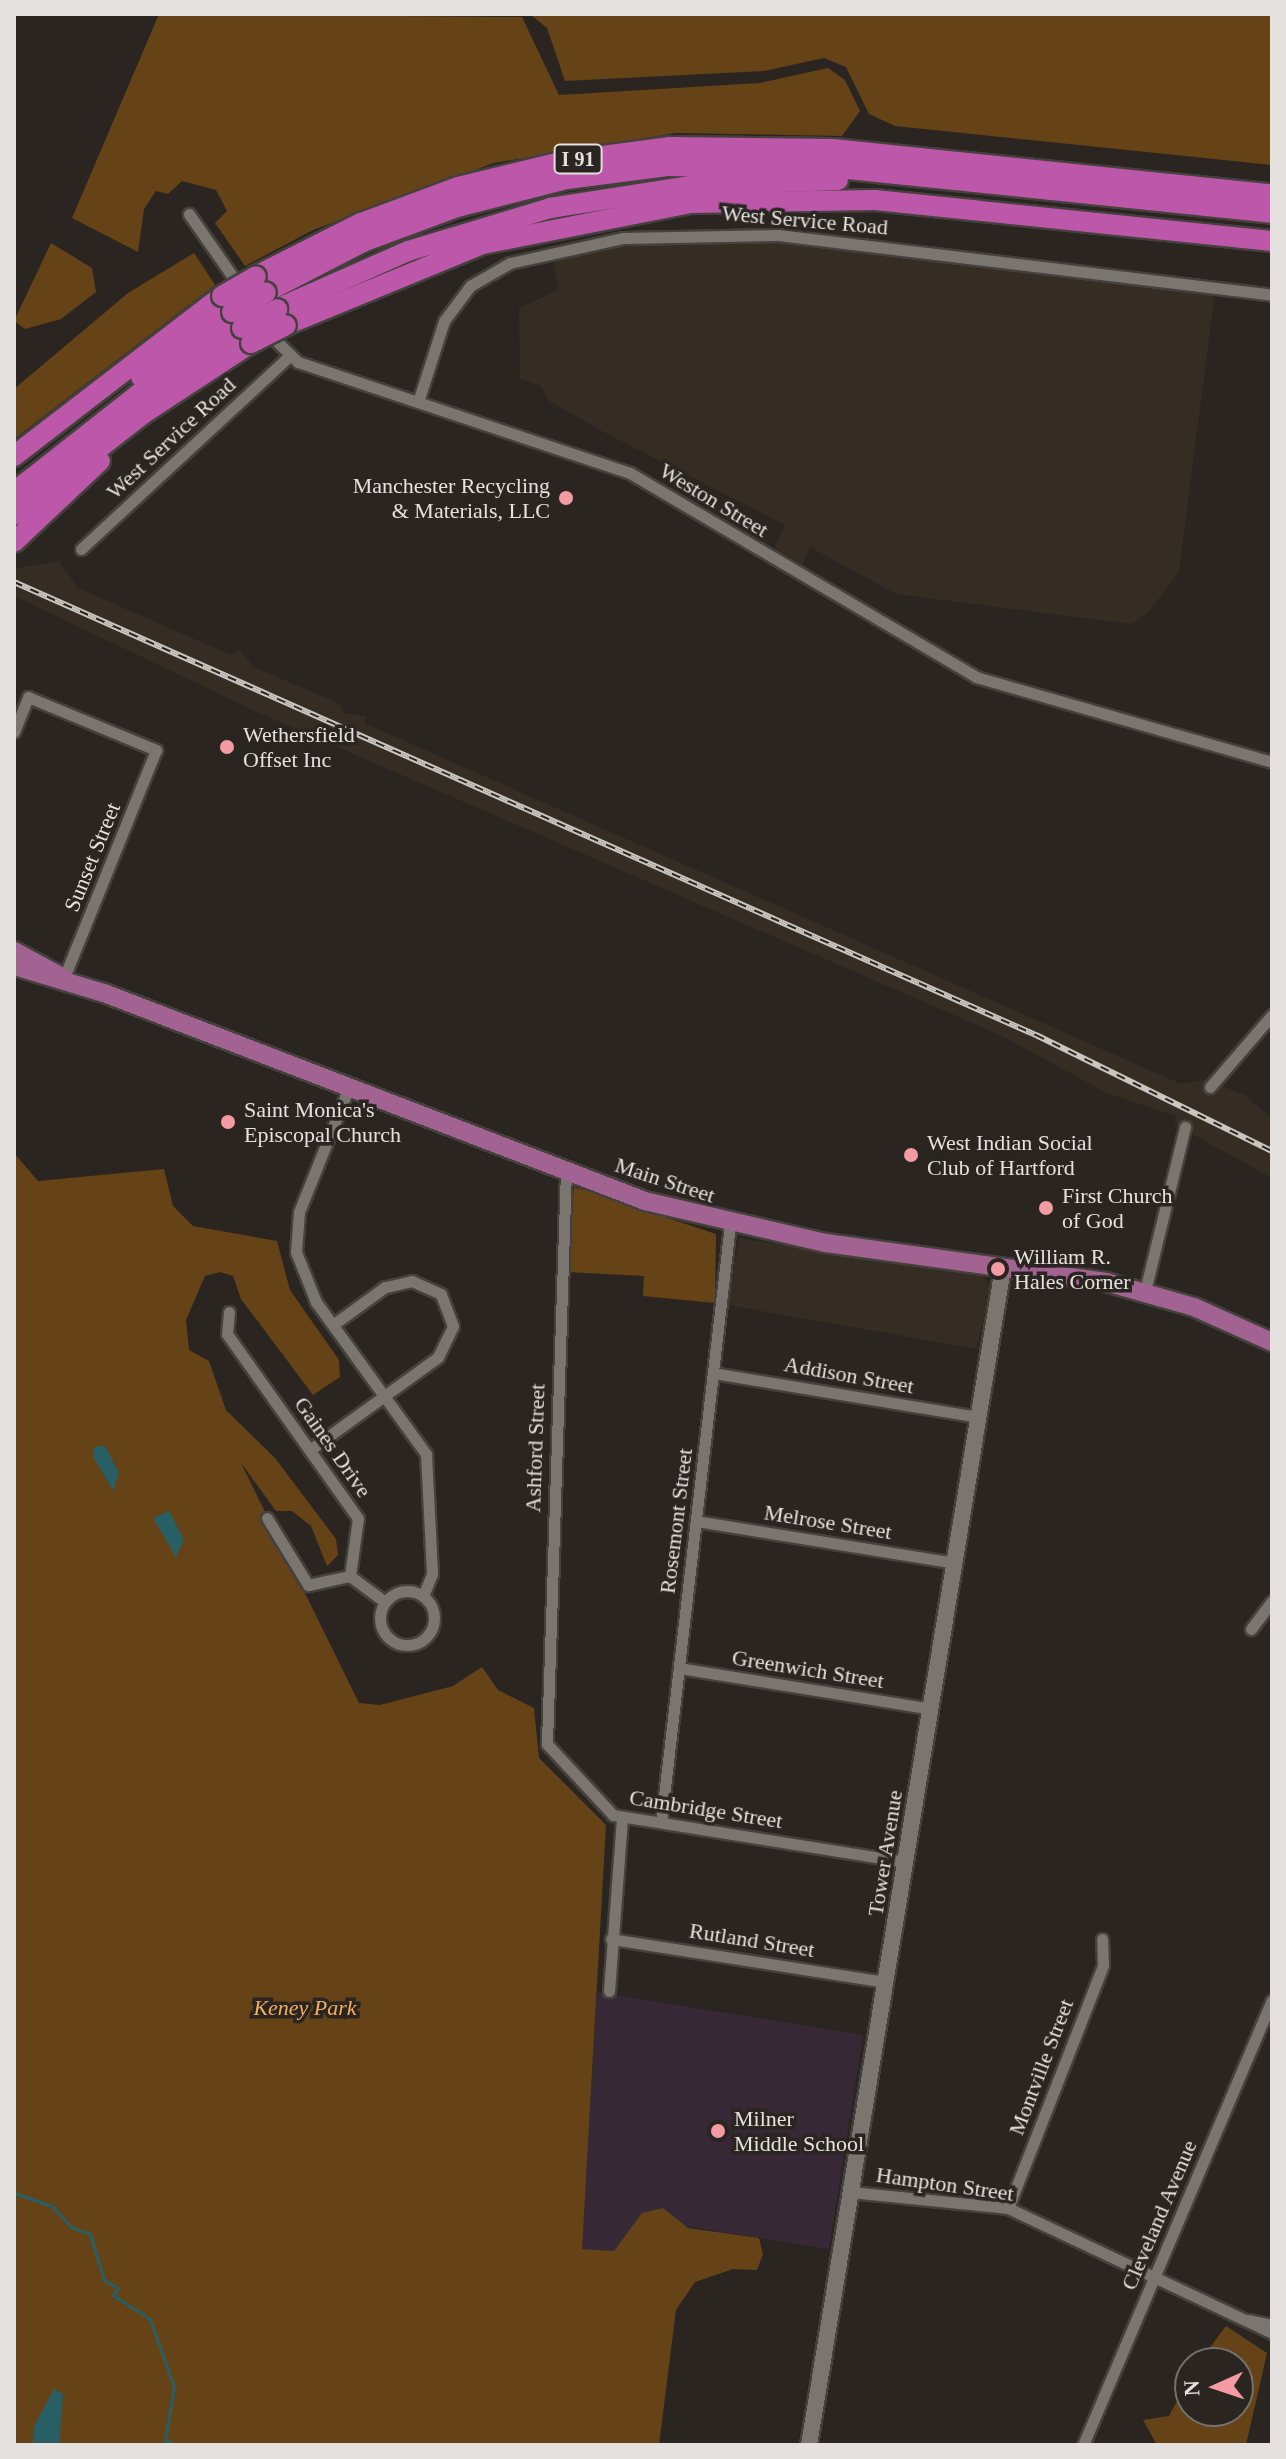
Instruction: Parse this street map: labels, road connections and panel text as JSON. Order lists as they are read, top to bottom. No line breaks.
{"streets":{"highway":["I 91"],"main road":["Main Street","Tower Avenue"],"street":["West Service Road","Weston Street","Sunset Street","Addison Street","Gaines Drive","Ashford Street","Rosemont Street","Melrose Street","Greenwich Street","Cambridge Street","Rutland Street","Montville Street","Hampton Street","Cleveland Avenue"]},"crossings":[["West Service Road","Weston Street"],["Sunset Street","Main Street"],["Main Street","Ashford Street"],["Main Street","Rosemont Street"],["Main Street","Tower Avenue"],["Addison Street","Rosemont Street"],["Addison Street","Tower Avenue"],["Ashford Street","Cambridge Street"],["Rosemont Street","Melrose Street"],["Rosemont Street","Greenwich Street"],["Rosemont Street","Cambridge Street"],["Melrose Street","Tower Avenue"],["Greenwich Street","Tower Avenue"],["Cambridge Street","Tower Avenue"],["Tower Avenue","Rutland Street"],["Tower Avenue","Hampton Street"],["Montville Street","Hampton Street"],["Hampton Street","Cleveland Avenue"]],"parks":["Keney Park"],"places":["Manchester Recycling & Materials, LLC","Wethersfield Offset Inc","Saint Monica's Episcopal Church","West Indian Social Club of Hartford","First Church of God","William R. Hales Corner","Milner Middle School"],"north":"left"}
